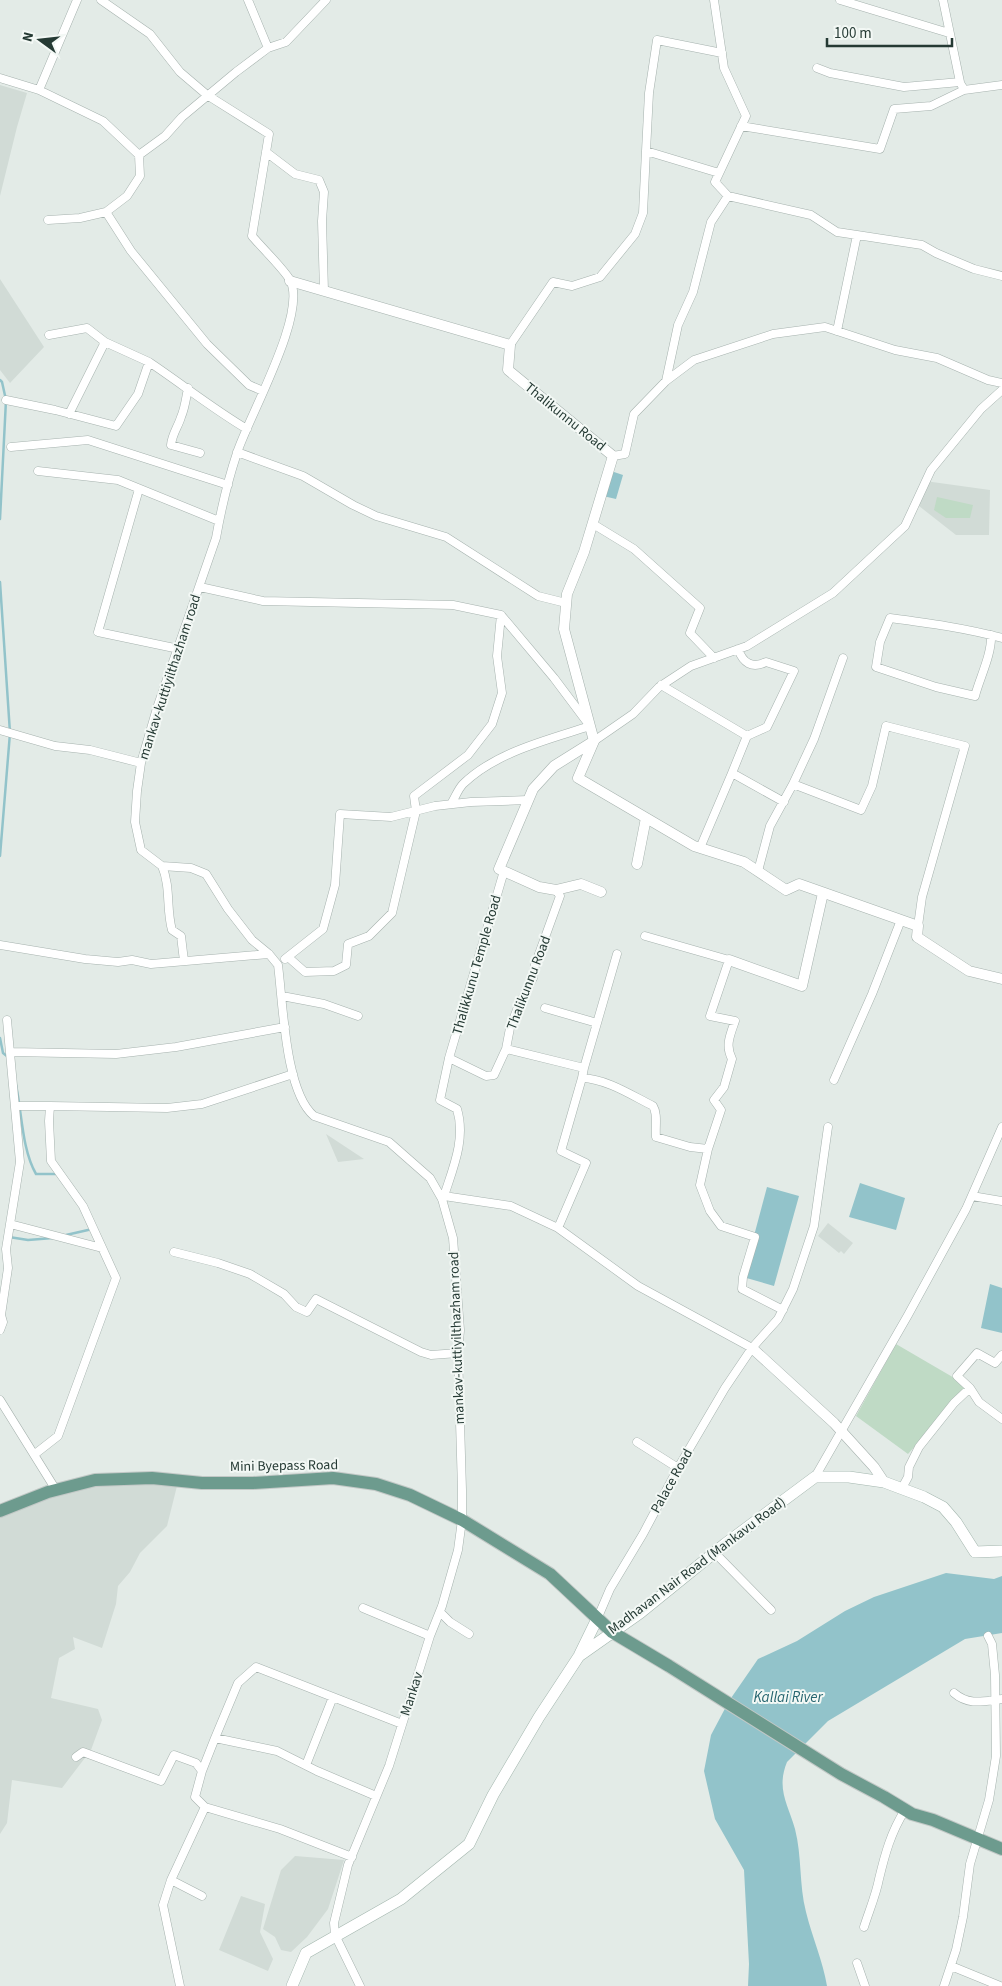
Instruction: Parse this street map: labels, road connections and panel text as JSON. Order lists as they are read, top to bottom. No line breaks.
{"streets":{"main road":["Mini Byepass Road","Madhavan Nair Road (Mankavu Road)"],"street":["Thalikunnu Road","mankav-kuttiyilthazham road","Thalikkunu Temple Road","Palace Road","Mankav"]},"crossings":[["Thalikunnu Road","Thalikkunu Temple Road"],["mankav-kuttiyilthazham road","Mini Byepass Road"],["mankav-kuttiyilthazham road","Mankav"],["Mini Byepass Road","Palace Road"],["Mini Byepass Road","Madhavan Nair Road (Mankavu Road)"],["Mini Byepass Road","Mankav"],["Palace Road","Madhavan Nair Road (Mankavu Road)"],["Madhavan Nair Road (Mankavu Road)","Mankav"]],"water":["Kallai River"],"scale_bar":"100 m","north":"left"}
